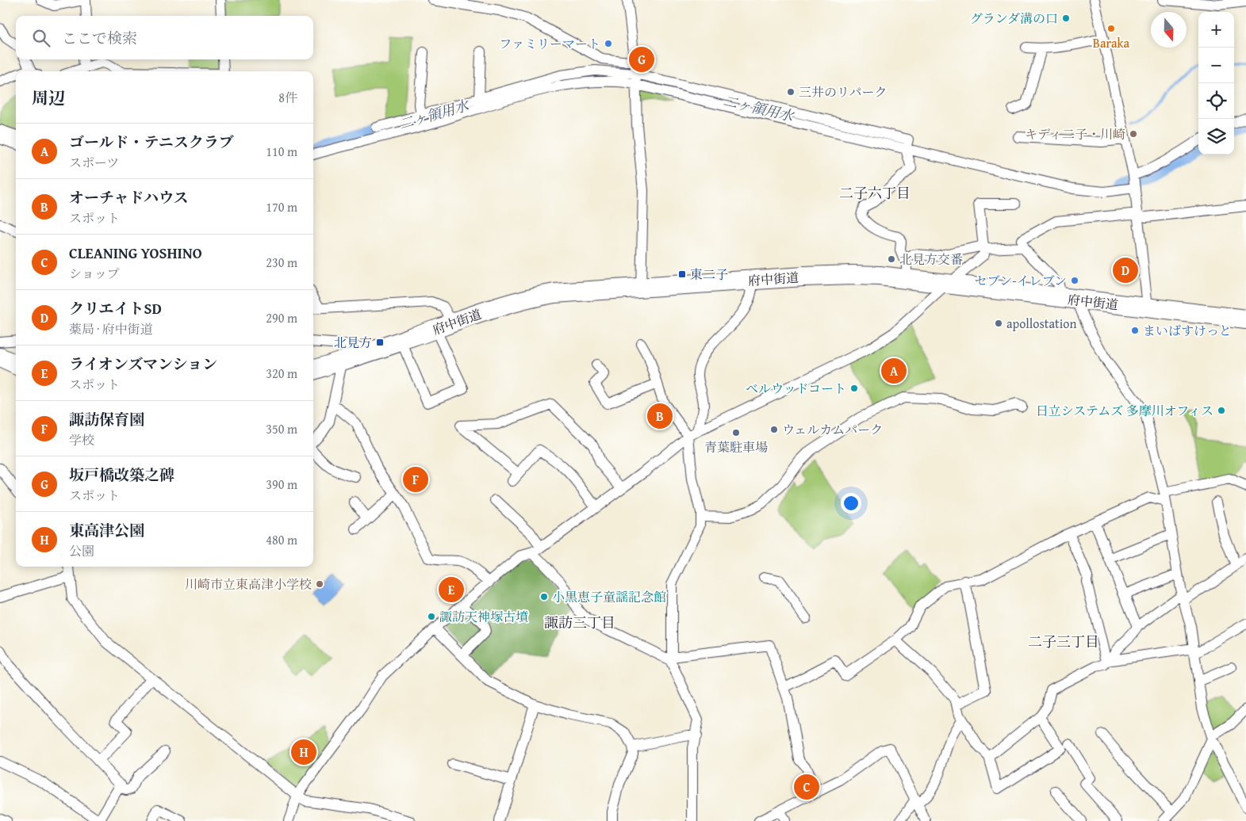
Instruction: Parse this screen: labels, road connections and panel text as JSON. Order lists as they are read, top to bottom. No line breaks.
{"streets":{"highway":["府中街道"]},"districts":["二子六丁目","諏訪三丁目","二子三丁目"],"water":["二ヶ領用水"],"places":{"other":["グランダ溝の口","Baraka","ファミリーマート","三井のリパーク","キディ二子・川崎","北見方交番","セブン-イレブン","apollostation","まいばすけっと","ベルウッドコート","日立システムズ 多摩川オフィス","ウェルカムパーク","青葉駐車場","川崎市立東高津小学校","小黒恵子童謡記念館","諏訪天神塚古墳"],"transit":["東二子","北見方"]},"north":"bottom","page":{"map_buttons":["+","−"],"search":"ここで検索","pins":["G","D","A","B","F","E","H","C"],"heading":["周辺","8件"],"list":[{"mark":"A","name":"ゴールド・テニスクラブ","note":"スポーツ","value":"110 m"},{"mark":"B","name":"オーチャドハウス","note":"スポット","value":"170 m"},{"mark":"C","name":"CLEANING YOSHINO","note":"ショップ","value":"230 m"},{"mark":"D","name":"クリエイトSD","note":"薬局 · 府中街道","value":"290 m"},{"mark":"E","name":"ライオンズマンション","note":"スポット","value":"320 m"},{"mark":"F","name":"諏訪保育園","note":"学校","value":"350 m"},{"mark":"G","name":"坂戸橋改築之碑","note":"スポット","value":"390 m"},{"mark":"H","name":"東高津公園","note":"公園","value":"480 m"}]}}
